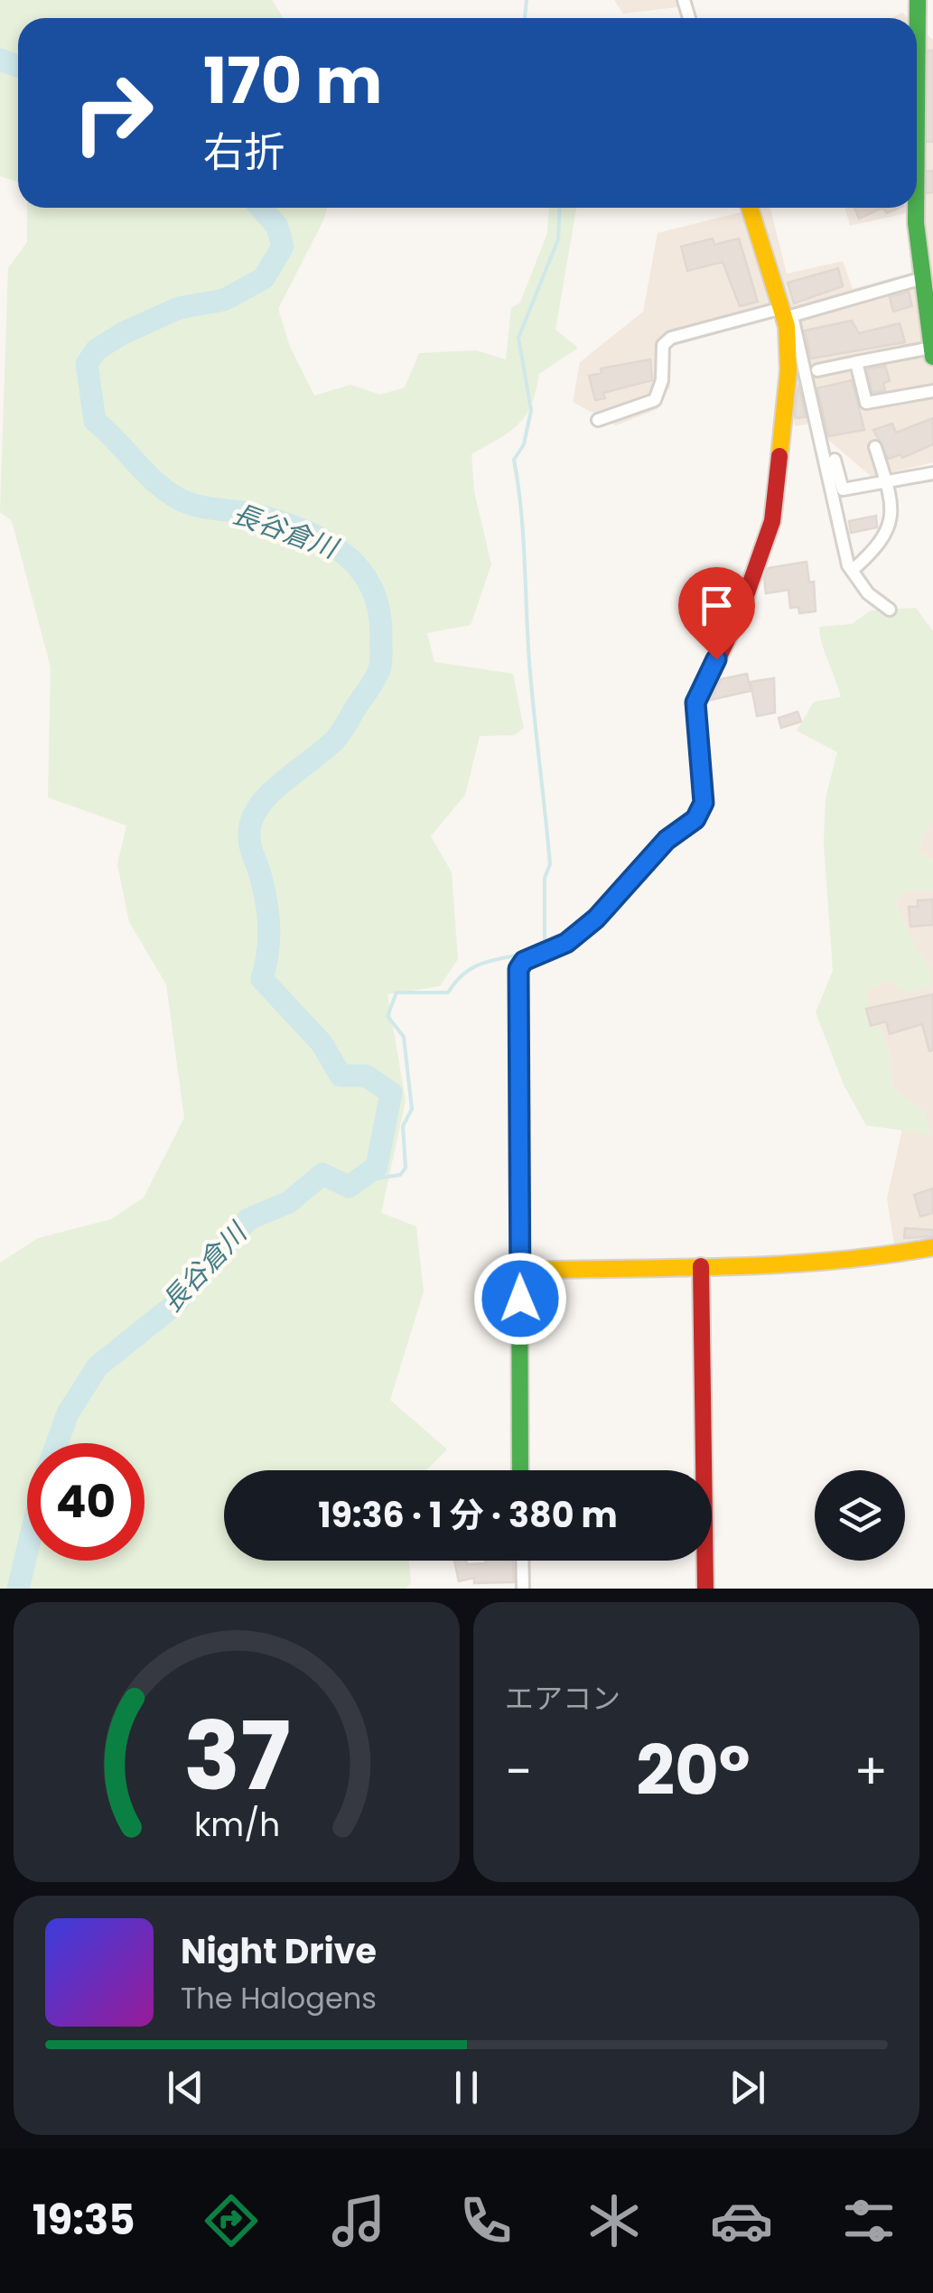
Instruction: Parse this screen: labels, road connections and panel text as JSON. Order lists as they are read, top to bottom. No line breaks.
{"water":["長谷倉川"],"page":{"turn":["170 m","右折"],"limit":"40","trip":"19:36 · 1 分 · 380 m","tile":"エアコン","heat":["−","20°","+"],"song":["Night Drive","The Halogens"],"tabs":"19:35","gauge":["37","km/h"]}}
